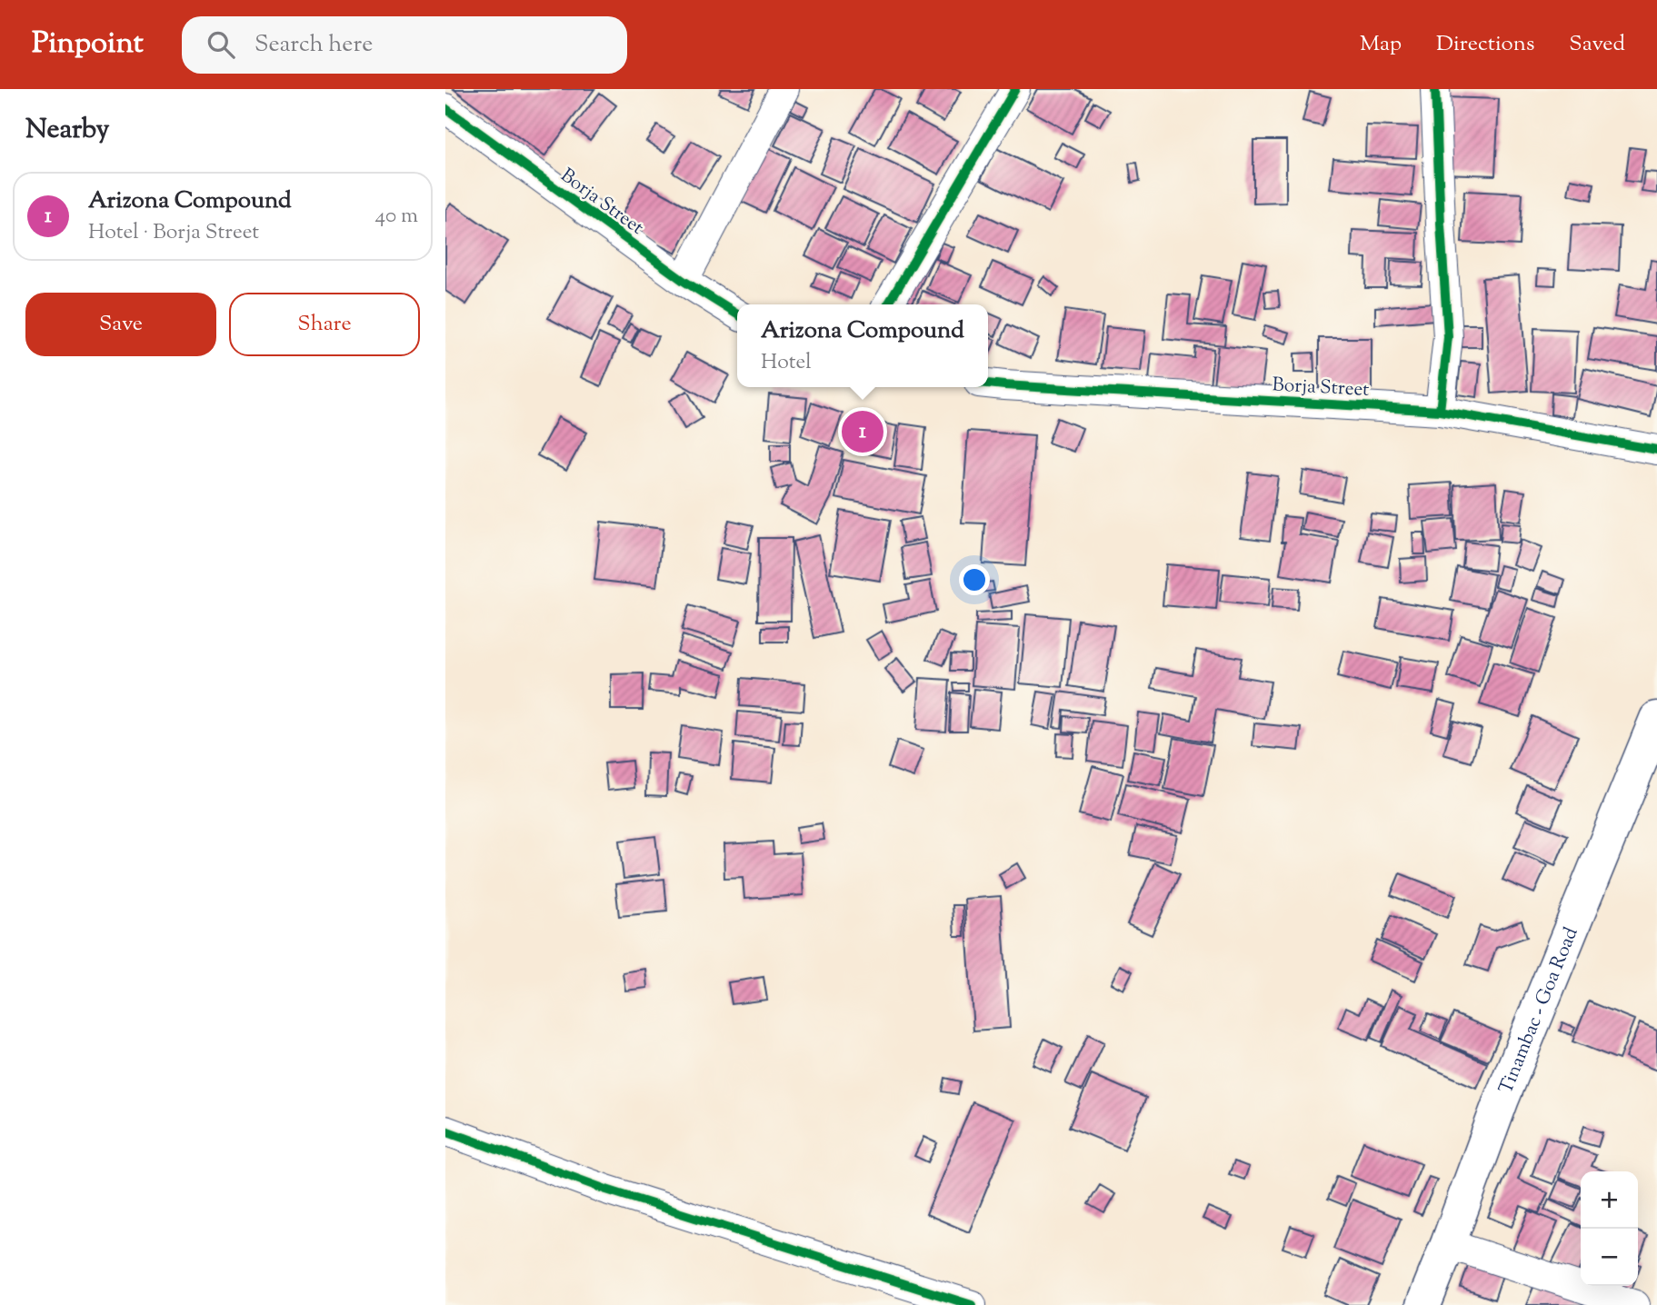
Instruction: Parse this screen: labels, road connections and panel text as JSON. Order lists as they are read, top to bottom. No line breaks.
{"streets":{"main road":["Tinambac - Goa Road"],"street":["Borja Street"]},"page":{"header":"Pinpoint","search":"Search here","nav":["Map","Directions","Saved"],"heading":"Nearby","list":[{"mark":"1","name":"Arizona Compound","note":"Hotel · Borja Street","value":"40 m"}],"buttons":["Save","Share"],"popup":["Arizona Compound","Hotel"],"pins":"1","map_buttons":["+","−"]}}
